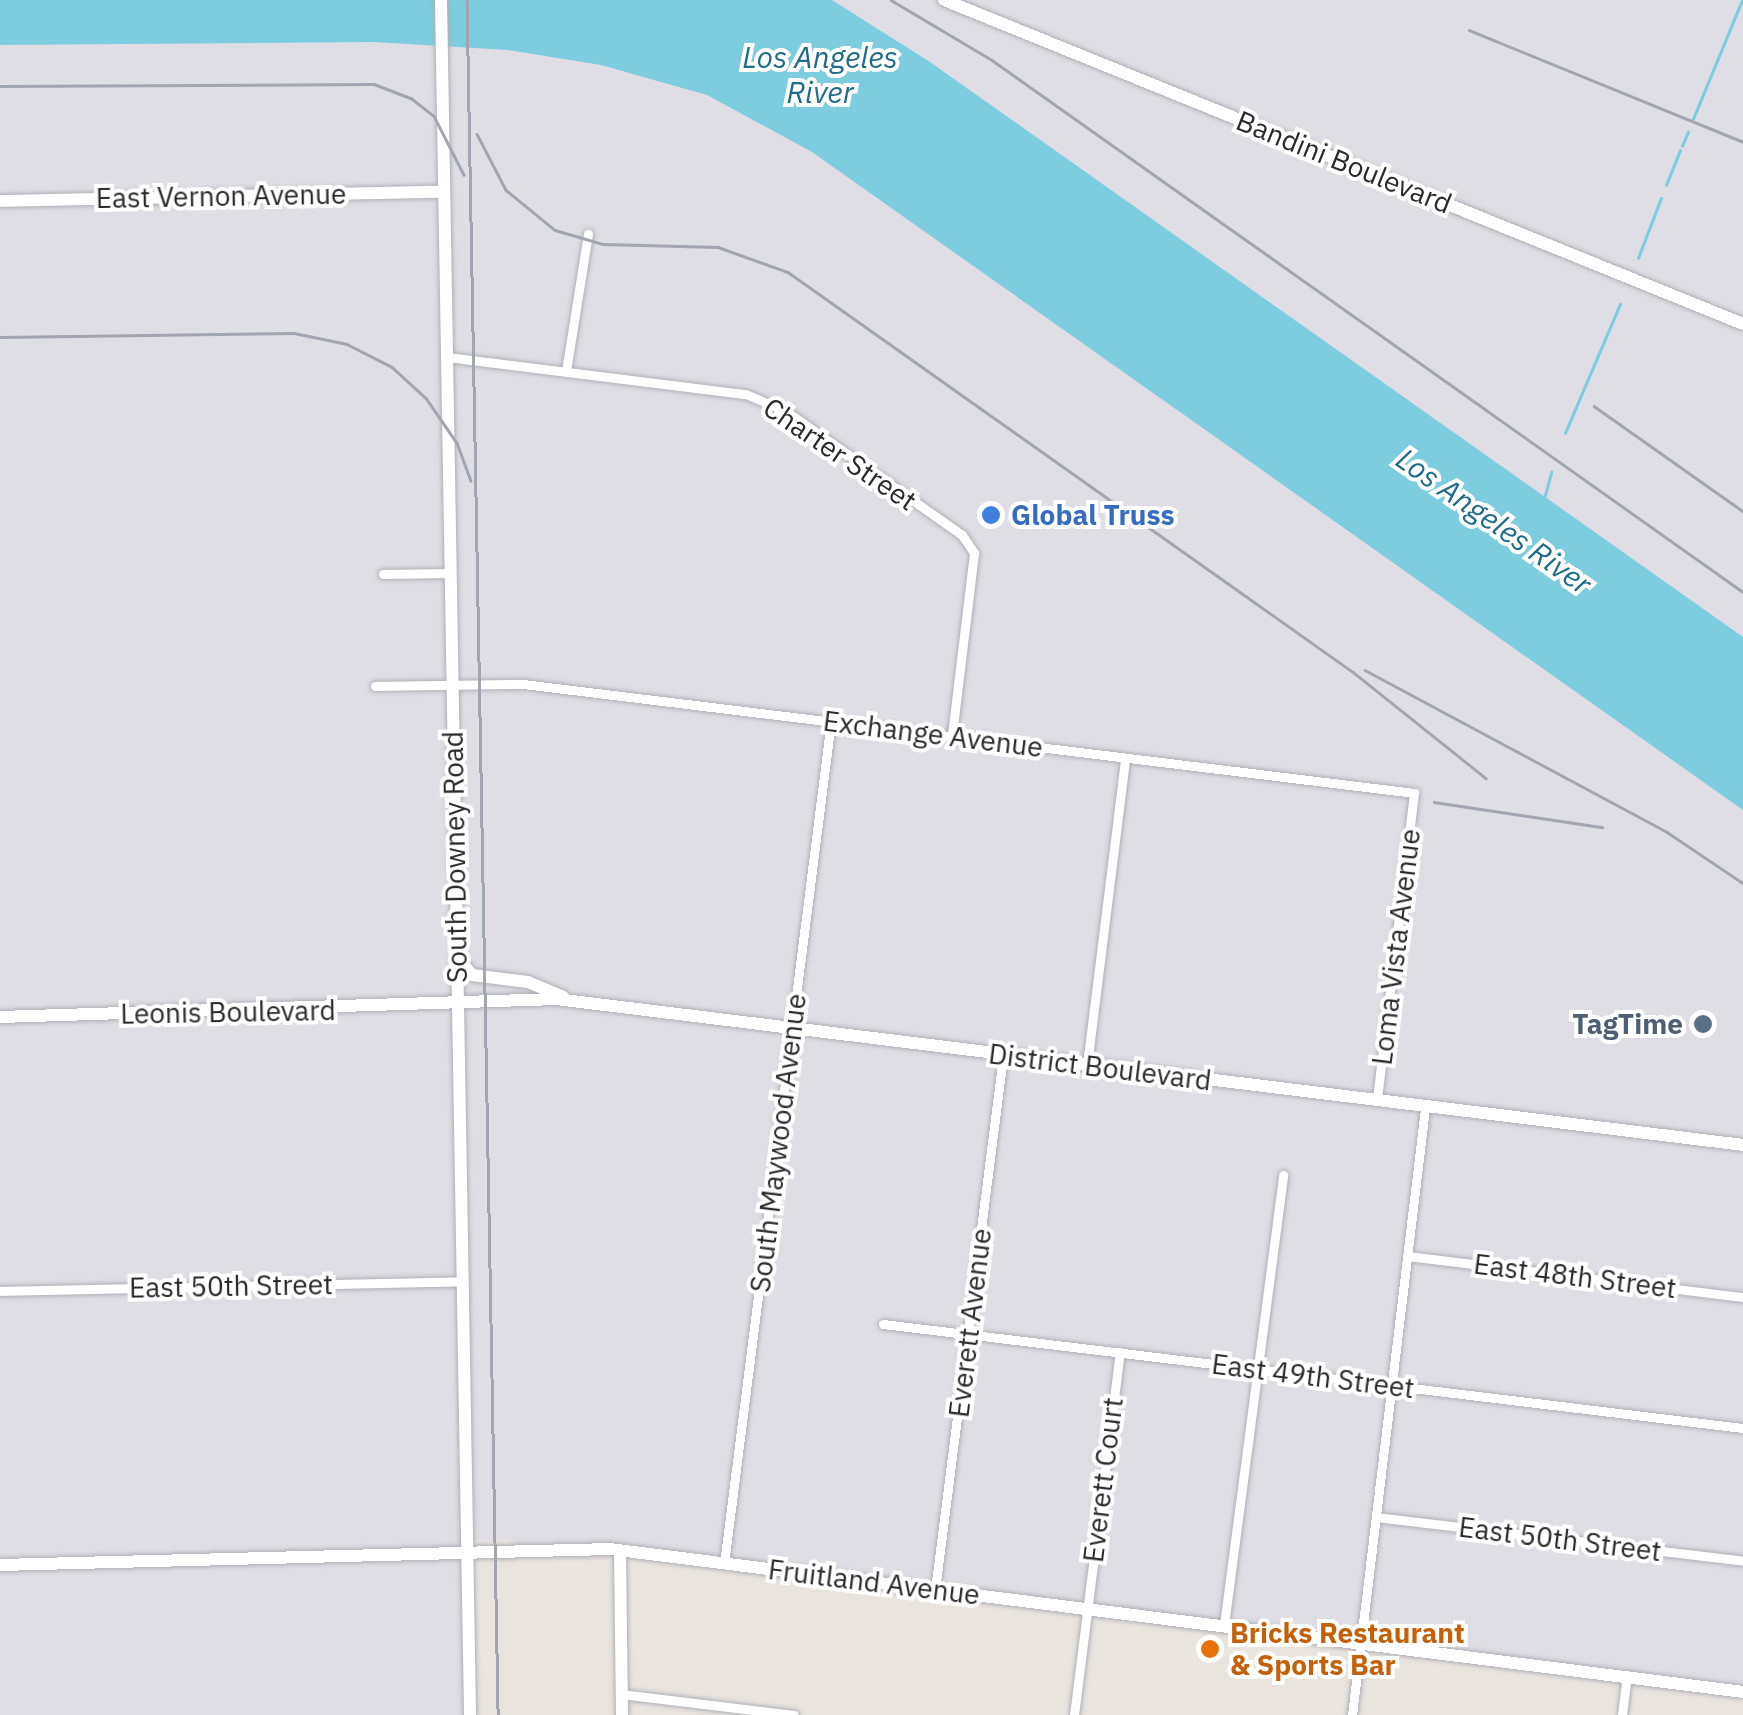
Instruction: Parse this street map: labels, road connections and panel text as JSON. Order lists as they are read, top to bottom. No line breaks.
{"streets":{"main road":["Bandini Boulevard","East Vernon Avenue","South Downey Road","Leonis Boulevard","District Boulevard","Fruitland Avenue"],"street":["Charter Street","Exchange Avenue","Loma Vista Avenue","South Maywood Avenue","East 48th Street","East 50th Street","Everett Avenue","East 49th Street","Everett Court"]},"crossings":[["East Vernon Avenue","South Downey Road"],["Charter Street","Exchange Avenue"],["Charter Street","South Downey Road"],["Exchange Avenue","South Downey Road"],["Exchange Avenue","Loma Vista Avenue"],["Exchange Avenue","South Maywood Avenue"],["South Downey Road","Leonis Boulevard"],["South Downey Road","District Boulevard"],["South Downey Road","East 50th Street"],["South Downey Road","Fruitland Avenue"],["Loma Vista Avenue","District Boulevard"],["Leonis Boulevard","District Boulevard"],["District Boulevard","South Maywood Avenue"],["District Boulevard","Everett Avenue"],["South Maywood Avenue","Fruitland Avenue"],["Everett Avenue","East 49th Street"],["Everett Avenue","Fruitland Avenue"],["East 49th Street","Everett Court"],["Everett Court","Fruitland Avenue"]],"water":["Los Angeles River"],"places":["Global Truss","TagTime","Bricks Restaurant & Sports Bar"]}
